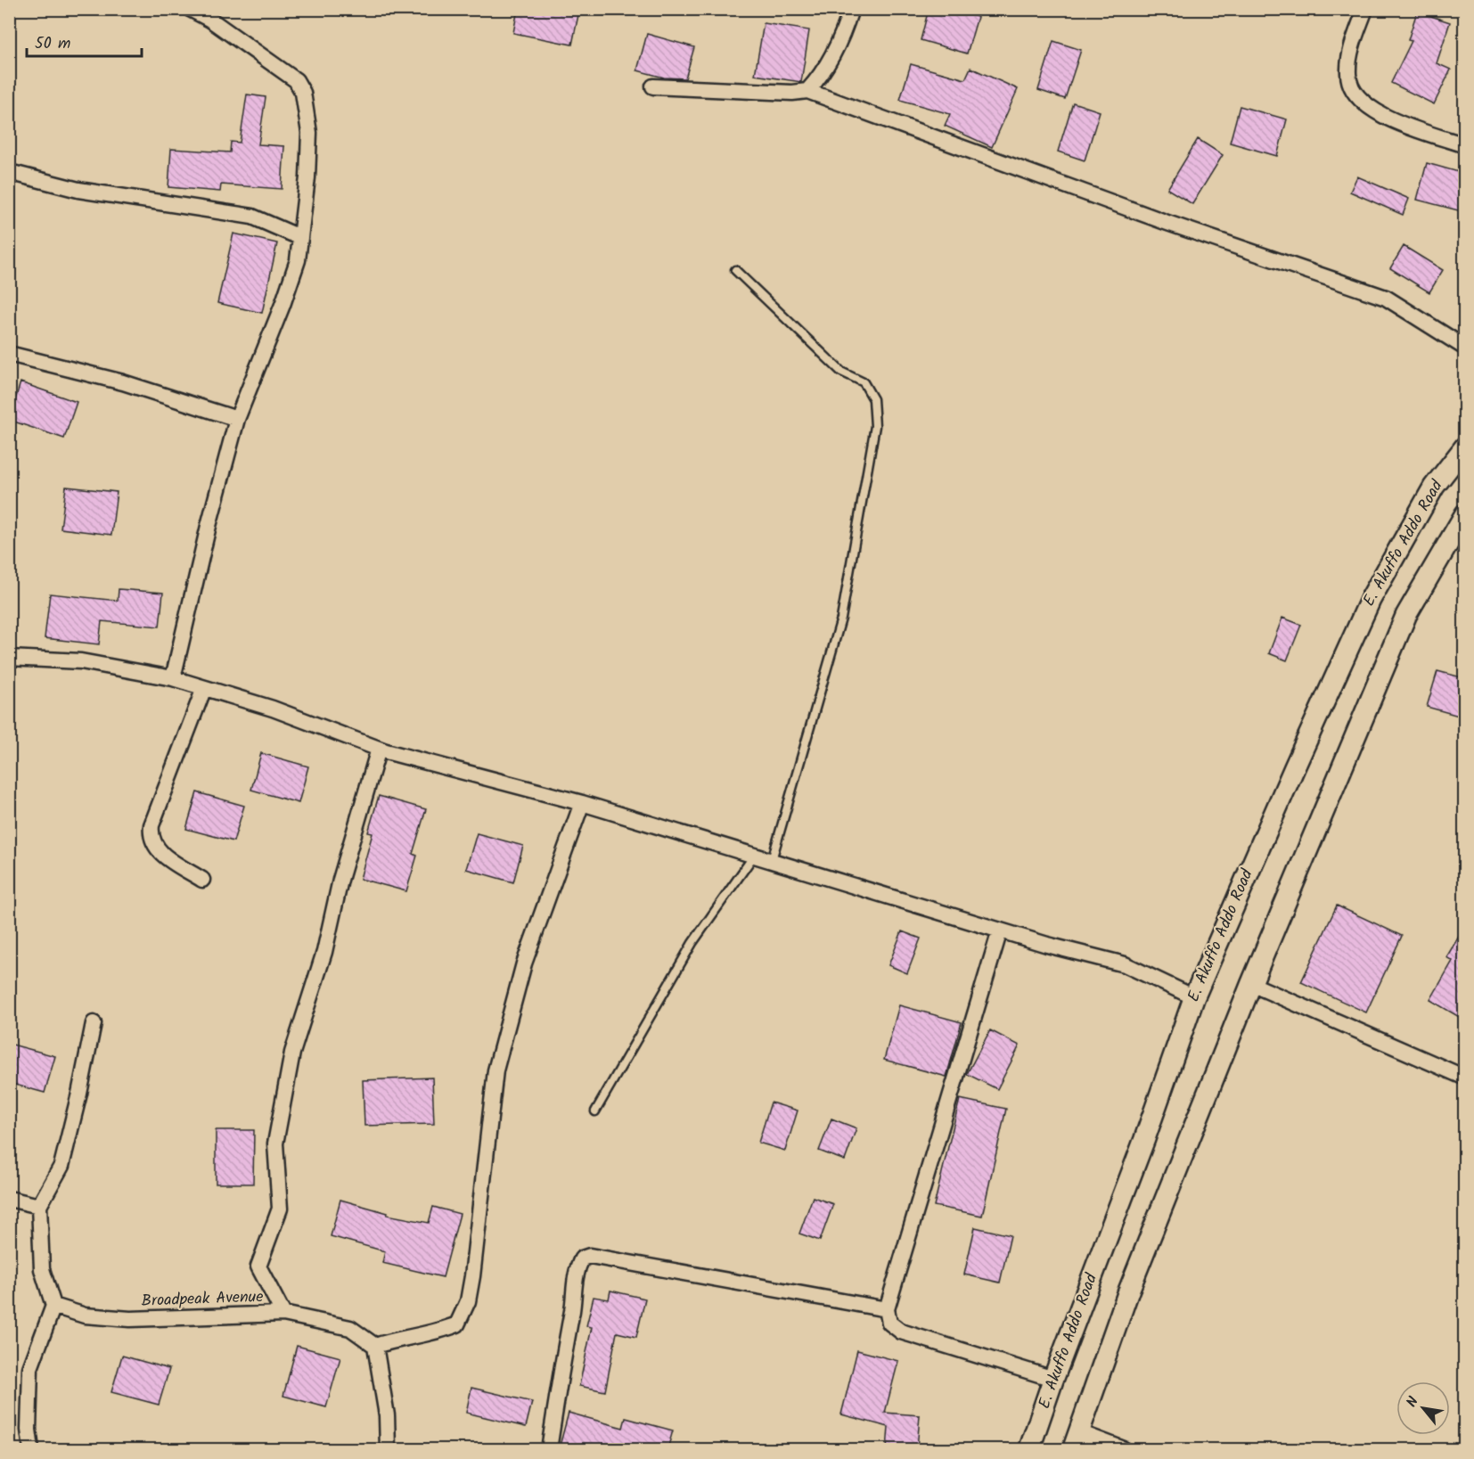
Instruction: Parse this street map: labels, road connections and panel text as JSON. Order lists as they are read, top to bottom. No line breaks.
{"streets":{"main road":["E. Akuffo Addo Road"],"street":["Broadpeak Avenue"]},"scale_bar":"50 m","north":"top left"}
